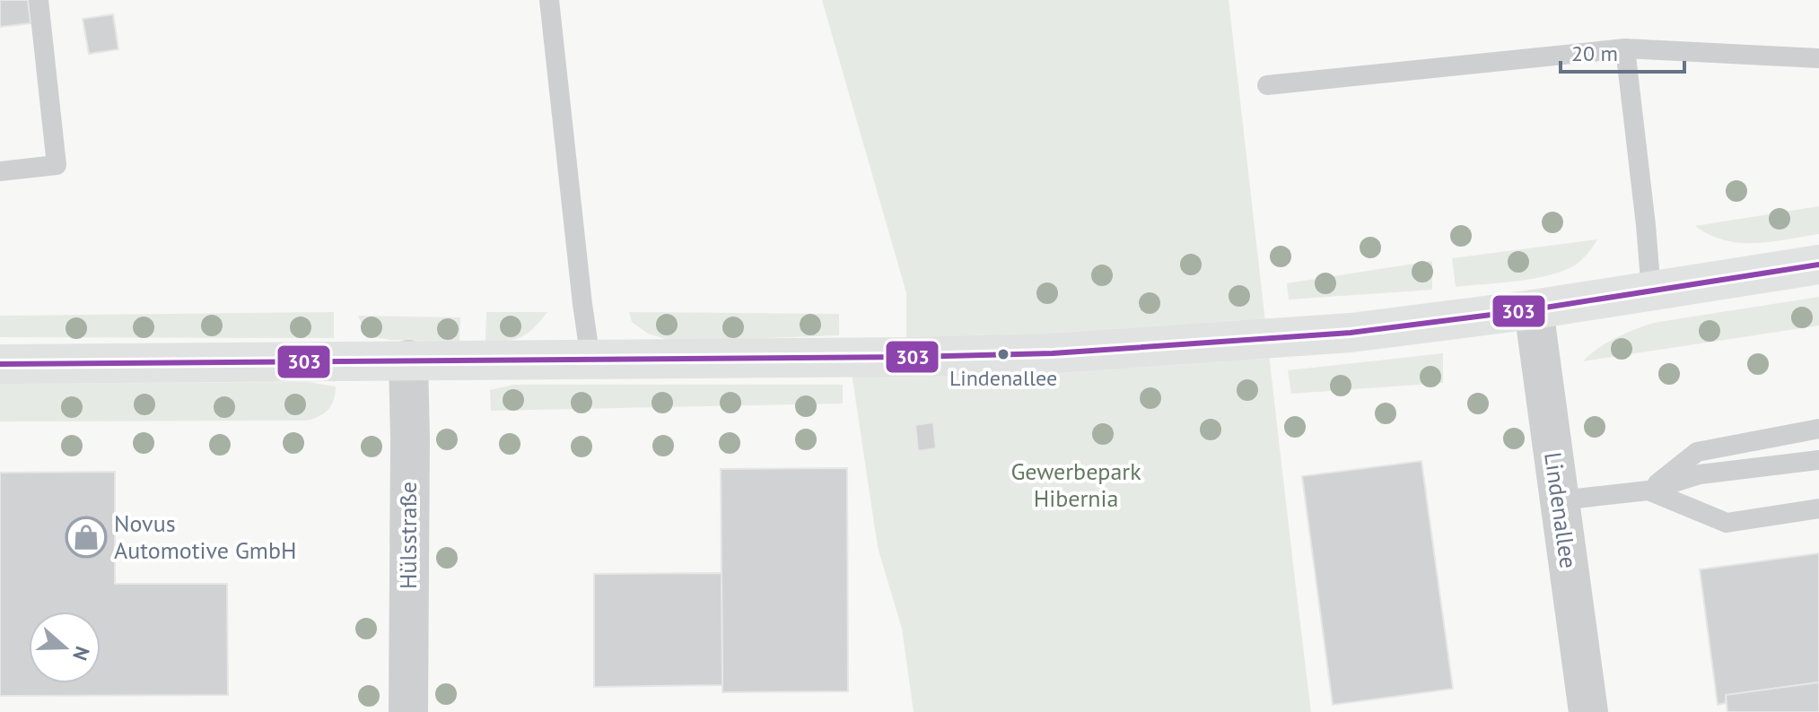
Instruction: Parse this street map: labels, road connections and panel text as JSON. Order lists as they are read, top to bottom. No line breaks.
{"streets":{"street":["Lindenallee","Hülsstraße"]},"parks":["Gewerbepark Hibernia"],"places":{"other":["Lindenallee"],"shop":["Novus Automotive GmbH"]},"lines":["transit line 303"],"scale_bar":"20 m","north":"right"}
